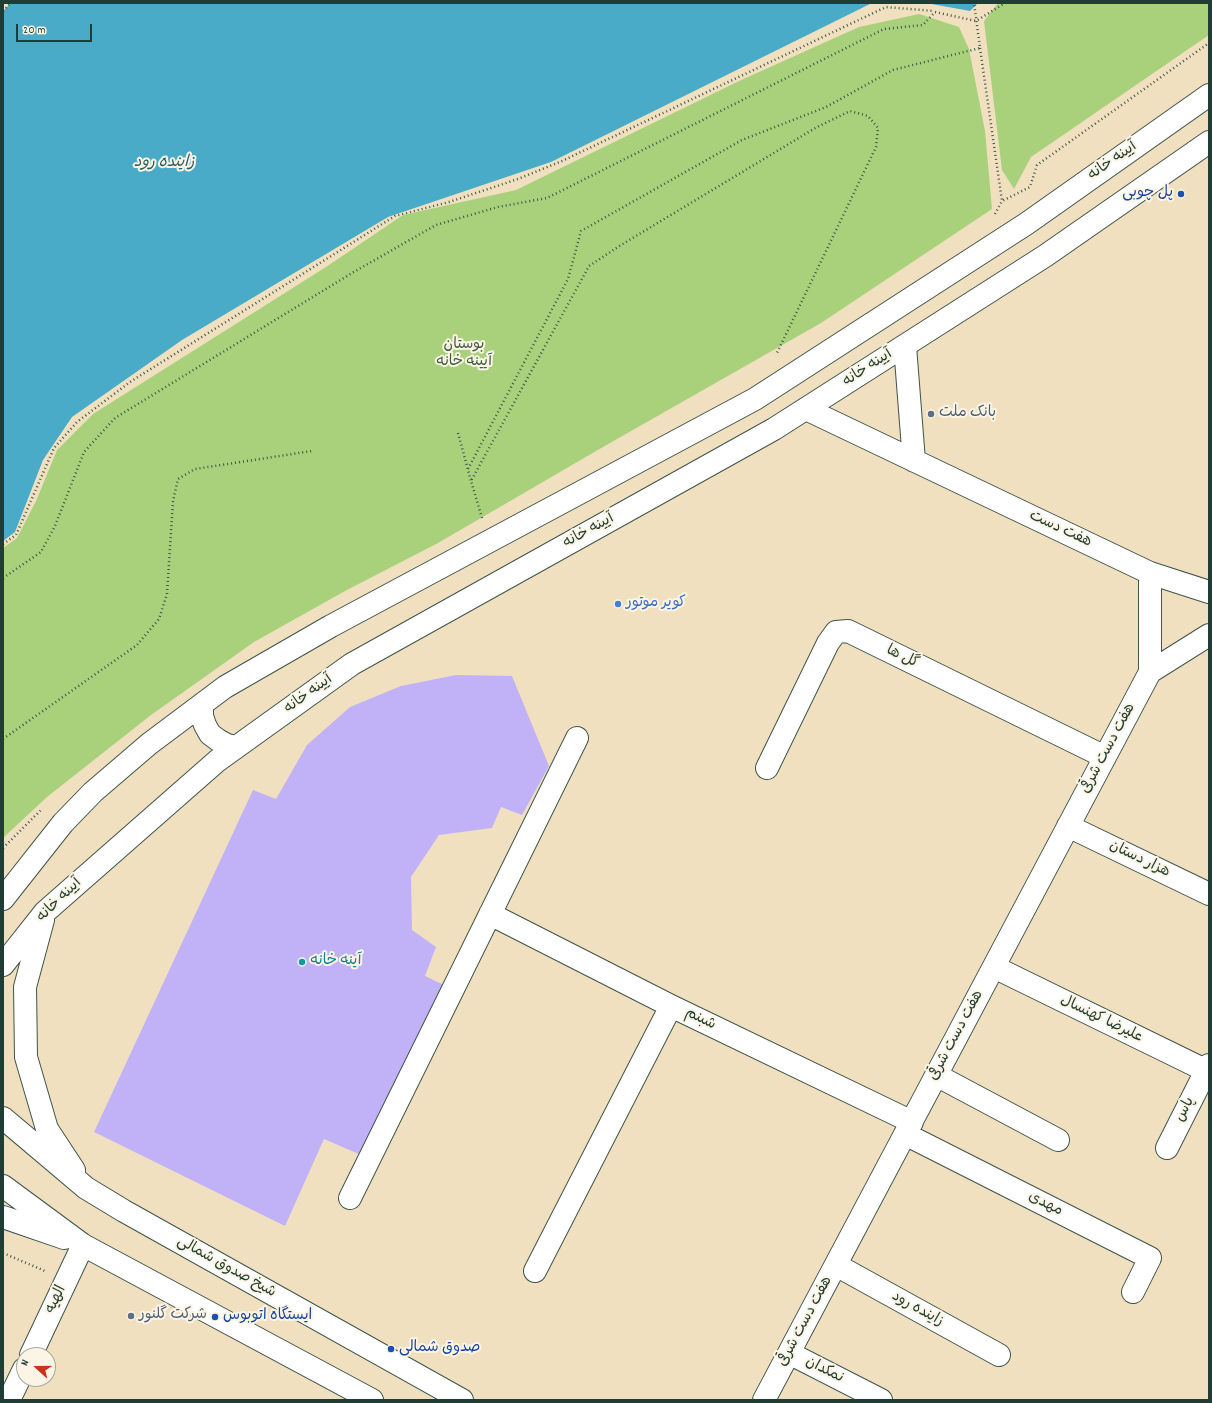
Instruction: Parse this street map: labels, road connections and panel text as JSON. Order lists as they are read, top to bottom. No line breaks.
{"streets":{"street":["آیینه خانه","هفت دست","گل ها","هفت دست شرقی","هزار دستان","شبنم","علیرضا کهنسال","پاس","مهدی","شیخ صدوق شمالی","الهیه","زاینده رود","نمکدان"]},"crossings":[["آیینه خانه","هفت دست"],["گل ها","هفت دست شرقی"],["هفت دست شرقی","هزار دستان"],["هفت دست شرقی","شبنم"],["هفت دست شرقی","علیرضا کهنسال"],["هفت دست شرقی","مهدی"],["هفت دست شرقی","زاینده رود"],["هفت دست شرقی","نمکدان"],["شبنم","مهدی"],["علیرضا کهنسال","پاس"]],"water":["زاینده رود"],"parks":["بوستان آیینه خانه"],"places":["پل چوبی","بانک ملت","کویر موتور","آینه خانه","شرکت گلنور","ایستگاه اتوبوس","صدوق شمالی"],"scale_bar":"20 m","north":"left"}
